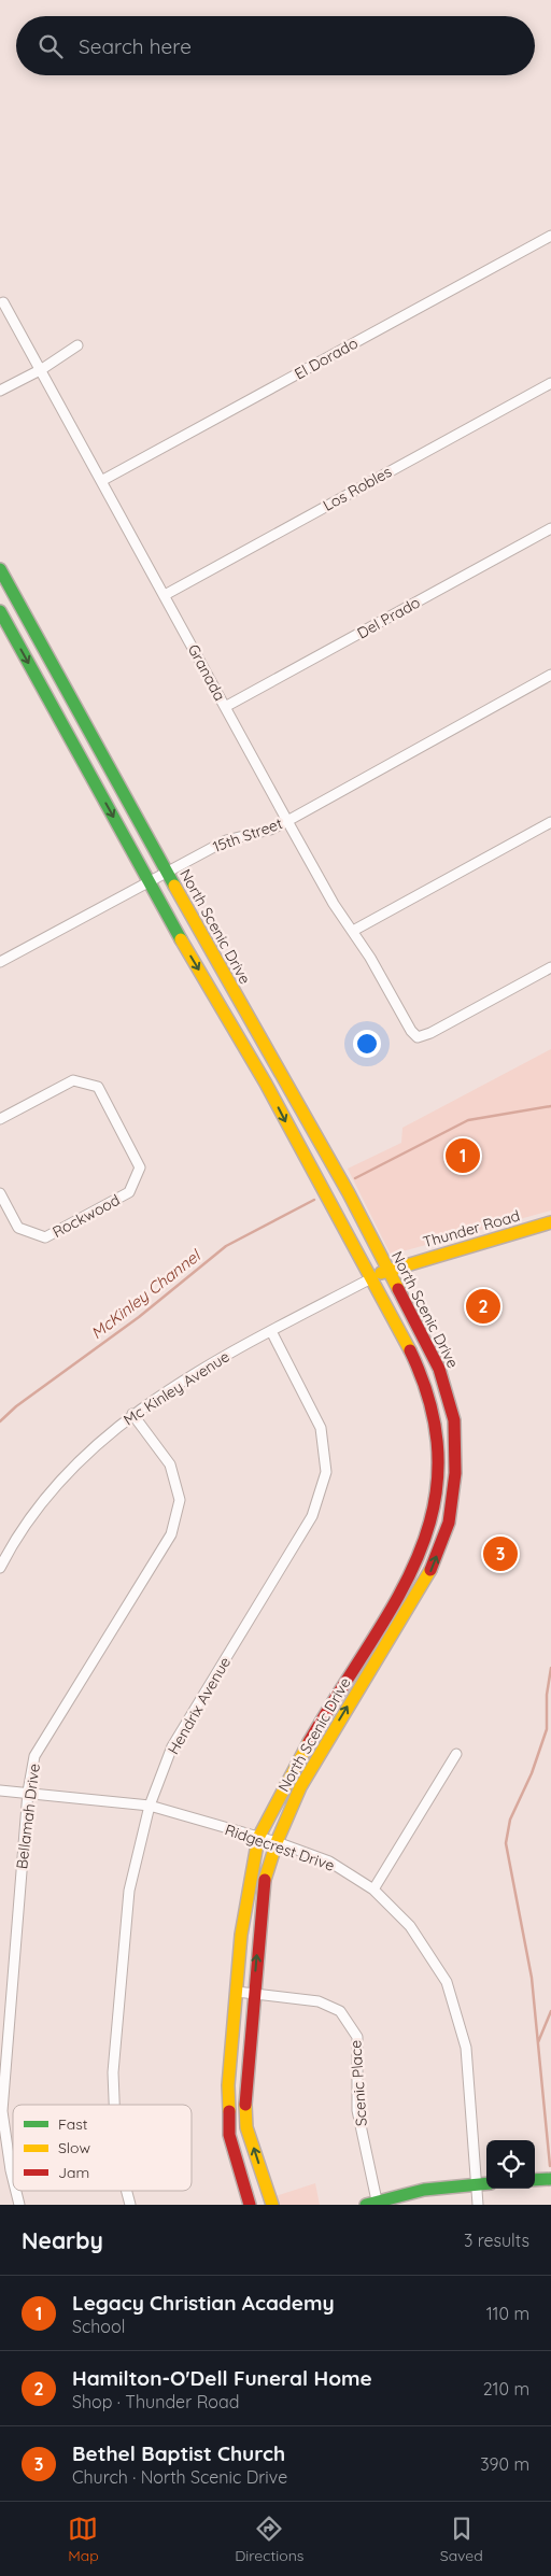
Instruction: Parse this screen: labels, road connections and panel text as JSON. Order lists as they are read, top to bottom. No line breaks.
{"streets":{"main road":["North Scenic Drive","Thunder Road"],"street":["El Dorado","Los Robles","Del Prado","Granada","15th Street","Rockwood","Mc Kinley Avenue","Hendrix Avenue","Bellamah Drive","Ridgecrest Drive","Scenic Place"]},"crossings":[["El Dorado","Granada"],["Los Robles","Granada"],["Del Prado","Granada"],["Granada","15th Street"],["15th Street","North Scenic Drive"],["North Scenic Drive","Thunder Road"],["North Scenic Drive","Mc Kinley Avenue"],["North Scenic Drive","Ridgecrest Drive"],["North Scenic Drive","Scenic Place"],["Thunder Road","Mc Kinley Avenue"],["Mc Kinley Avenue","Hendrix Avenue"],["Mc Kinley Avenue","Bellamah Drive"],["Hendrix Avenue","Ridgecrest Drive"],["Bellamah Drive","Ridgecrest Drive"]],"water":["McKinley Channel"],"legend":["Fast","Slow","Jam"],"page":{"search":"Search here","pins":["1","2","3"],"heading":["Nearby","3 results"],"list":[{"mark":"1","name":"Legacy Christian Academy","note":"School","value":"110 m"},{"mark":"2","name":"Hamilton-O'Dell Funeral Home","note":"Shop · Thunder Road","value":"210 m"},{"mark":"3","name":"Bethel Baptist Church","note":"Church · North Scenic Drive","value":"390 m"}],"nav":["Map","Directions","Saved"]}}
